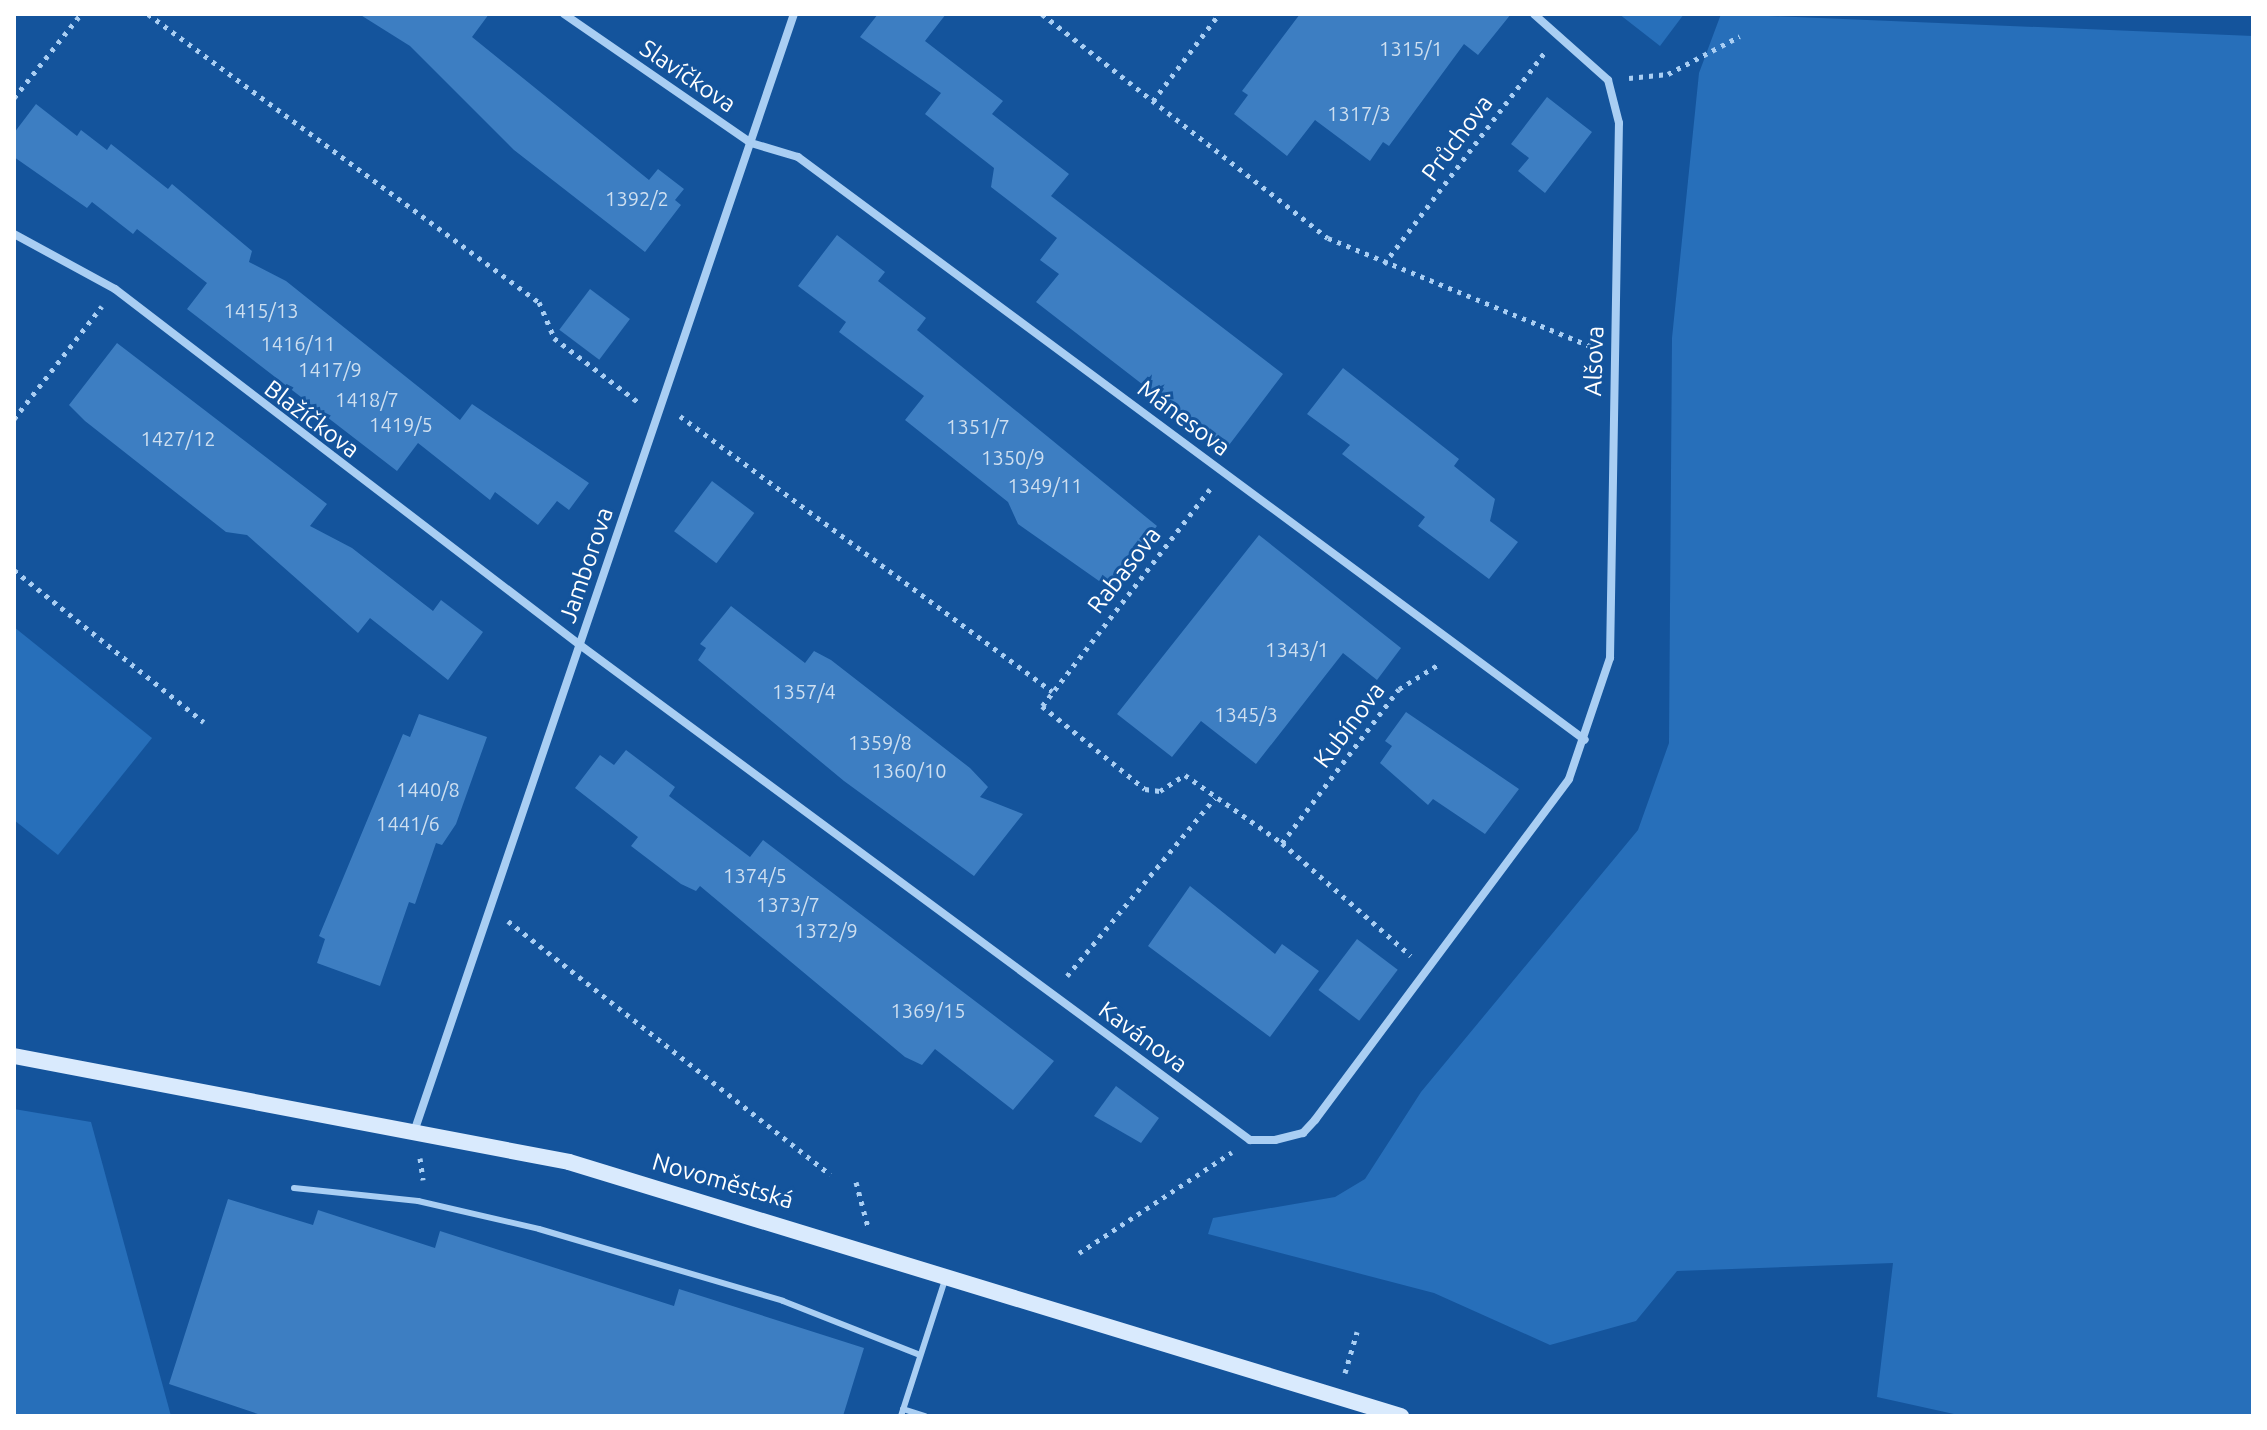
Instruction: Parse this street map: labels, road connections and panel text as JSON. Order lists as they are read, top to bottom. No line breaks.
{"streets":{"street":["Slavíčkova","Alšova","Mánesova","Blažíčkova","Jamborova","Kavánova","Novoměstská"],"path":["Průchova","Rabasova","Kubínova"]},"crossings":[["Slavíčkova","Mánesova"],["Slavíčkova","Jamborova"],["Alšova","Mánesova"],["Mánesova","Jamborova"],["Mánesova","Rabasova"],["Mánesova","Kubínova"],["Blažíčkova","Jamborova"],["Blažíčkova","Kavánova"],["Jamborova","Kavánova"],["Jamborova","Novoměstská"]],"house_numbers":["1315/1","1317/3","1392/2","1415/13","1416/11","1417/9","1418/7","1419/5","1351/7","1427/12","1350/9","1349/11","1343/1","1357/4","1345/3","1359/8","1360/10","1440/8","1441/6","1374/5","1373/7","1372/9","1369/15"]}
